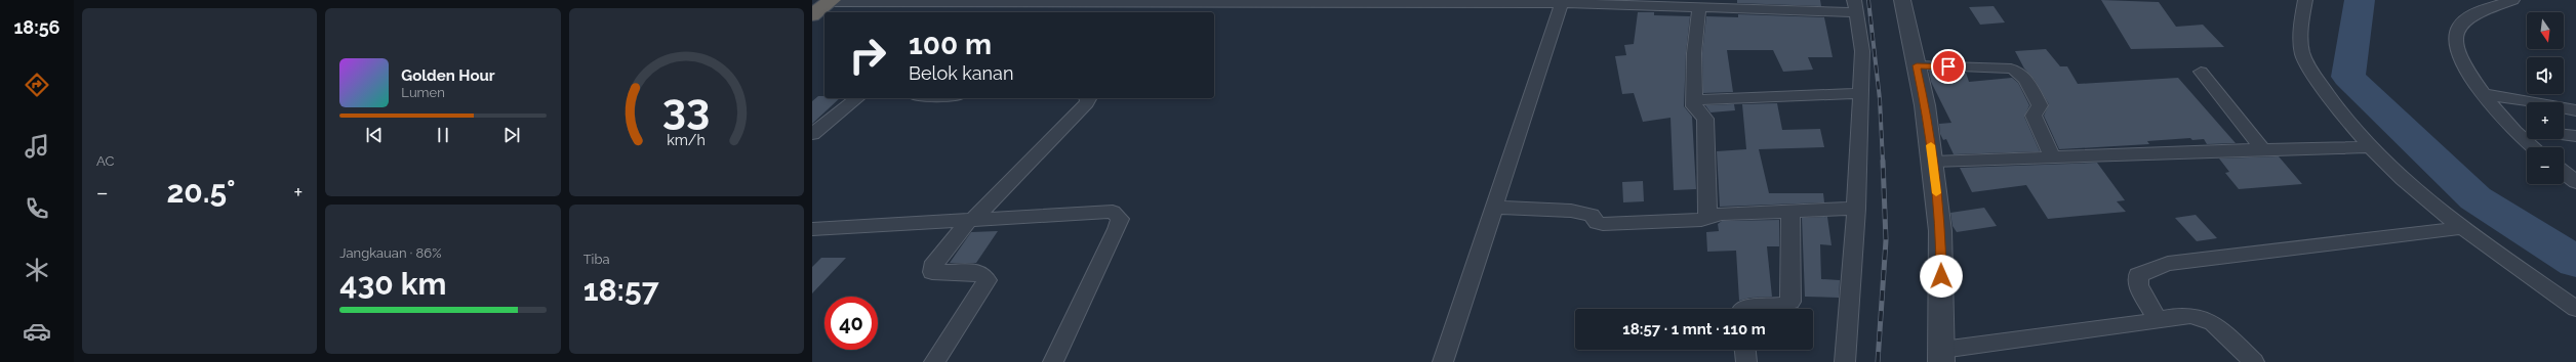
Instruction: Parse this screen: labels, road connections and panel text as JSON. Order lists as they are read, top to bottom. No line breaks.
{"north":"bottom","page":{"tabs":"18:56","tile":["AC",["Jangkauan · 86%","430 km"],["Tiba","18:57"]],"map_buttons":["+","−"],"turn":["100 m","Belok kanan"],"song":["Golden Hour","Lumen"],"heat":["−","20.5°","+"],"limit":"40","trip":"18:57 · 1 mnt · 110 m","gauge":["33","km/h"]}}
